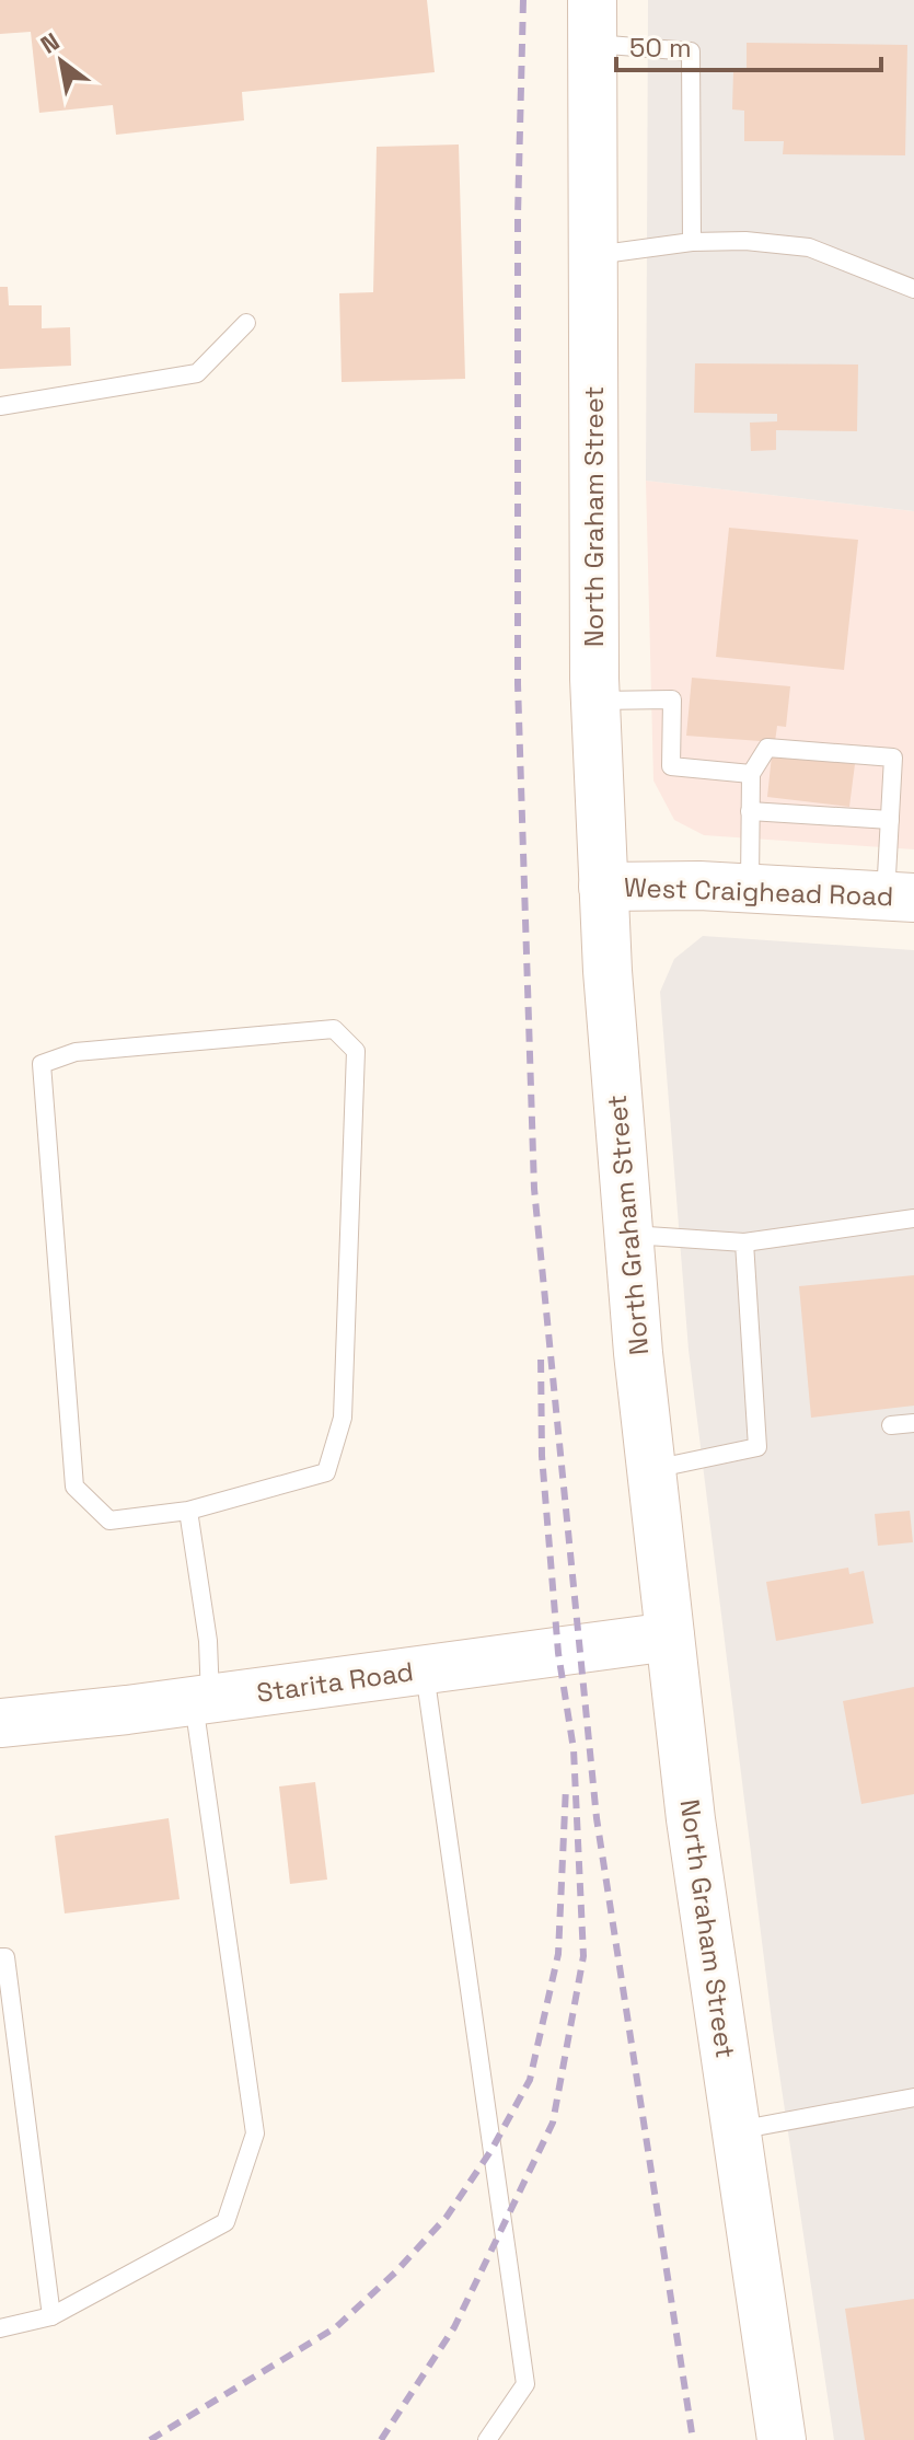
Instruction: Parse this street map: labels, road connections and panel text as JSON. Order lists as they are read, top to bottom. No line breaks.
{"streets":{"main road":["North Graham Street","West Craighead Road","Starita Road"]},"crossings":[["North Graham Street","West Craighead Road"],["North Graham Street","Starita Road"]],"scale_bar":"50 m","north":"top left"}
